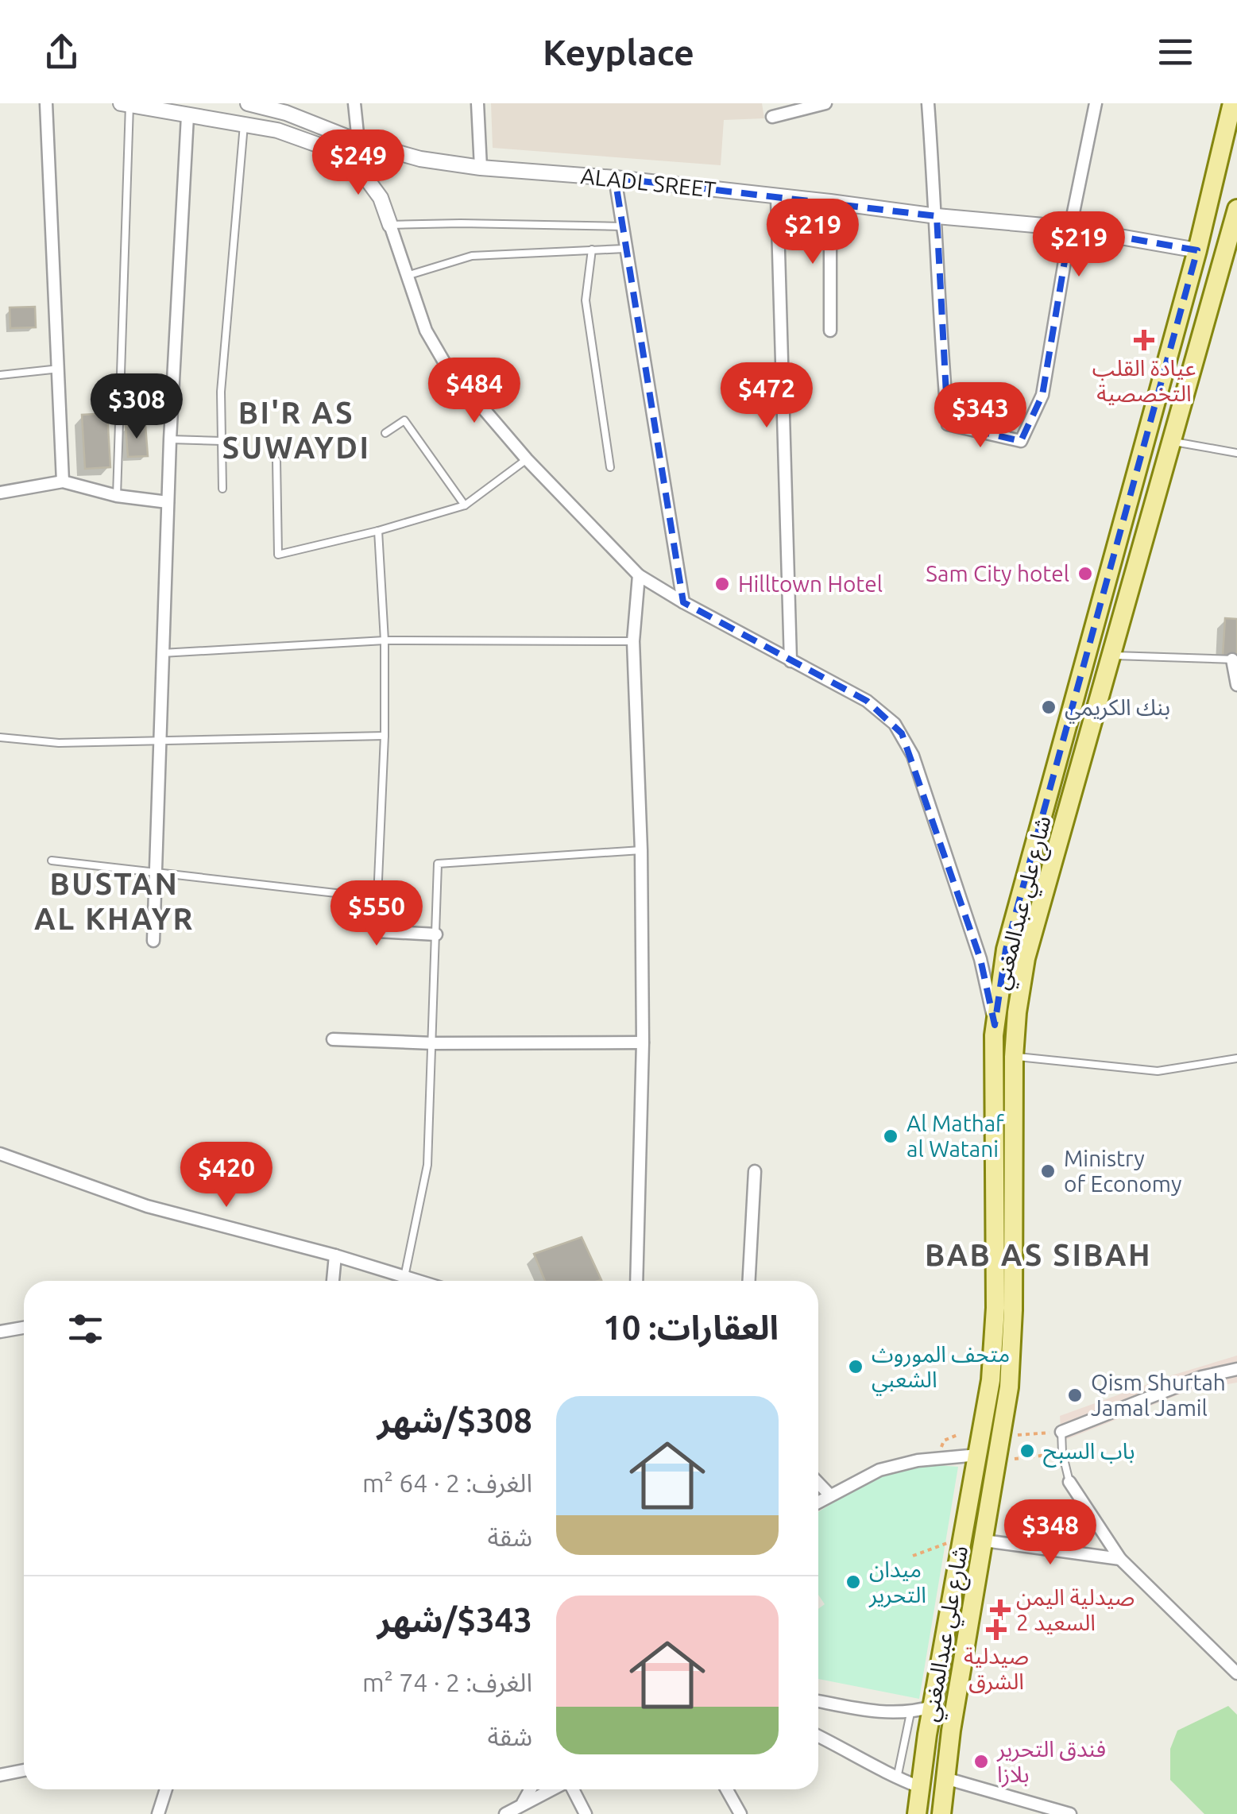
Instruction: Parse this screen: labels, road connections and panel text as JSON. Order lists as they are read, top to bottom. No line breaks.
{"streets":{"main road":["شارع علي عبدالمغني"],"street":["ALADL SREET"]},"crossings":[["ALADL SREET","شارع علي عبدالمغني"]],"districts":["BI'R AS SUWAYDI","BUSTAN AL KHAYR","BAB AS SIBAH"],"places":{"health":["عيادة القلب التخصصية","صيدلية اليمن السعيد 2","صيدلية الشرق"],"other":["Sam City hotel","Hilltown Hotel","بنك الكريمي","Al Mathaf al Watani","Ministry of Economy","متحف الموروث الشعبي","Qism Shurtah Jamal Jamil","باب السبح","ميدان التحرير","فندق التحرير بلازا"]},"page":{"header":"Keyplace","price":["$249","$219","$219","$484","$472","$308","$343","$550","$420","$348"],"heading":"العقارات: 10","list":[{"name":"$308/شهر","note":"الغرف: 2 · 64 m² · شقة"},{"name":"$343/شهر","note":"الغرف: 2 · 74 m² · شقة"}]}}
